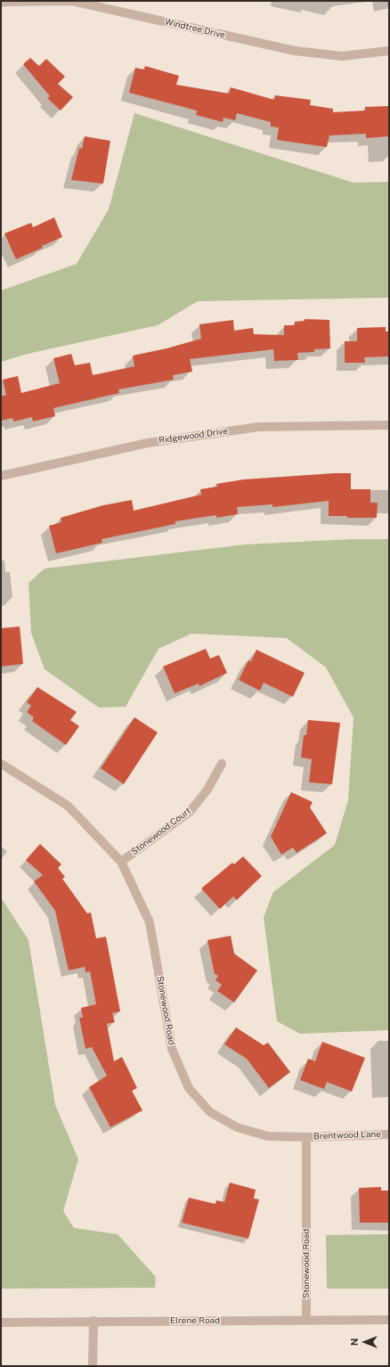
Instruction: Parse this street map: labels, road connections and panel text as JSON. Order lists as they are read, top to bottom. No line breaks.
{"streets":{"street":["Windtree Drive","Ridgewood Drive","Stonewood Court","Stonewood Road","Brentwood Lane","Elrene Road"]},"crossings":[["Stonewood Court","Stonewood Road"],["Stonewood Road","Brentwood Lane"],["Stonewood Road","Elrene Road"]],"north":"left"}
